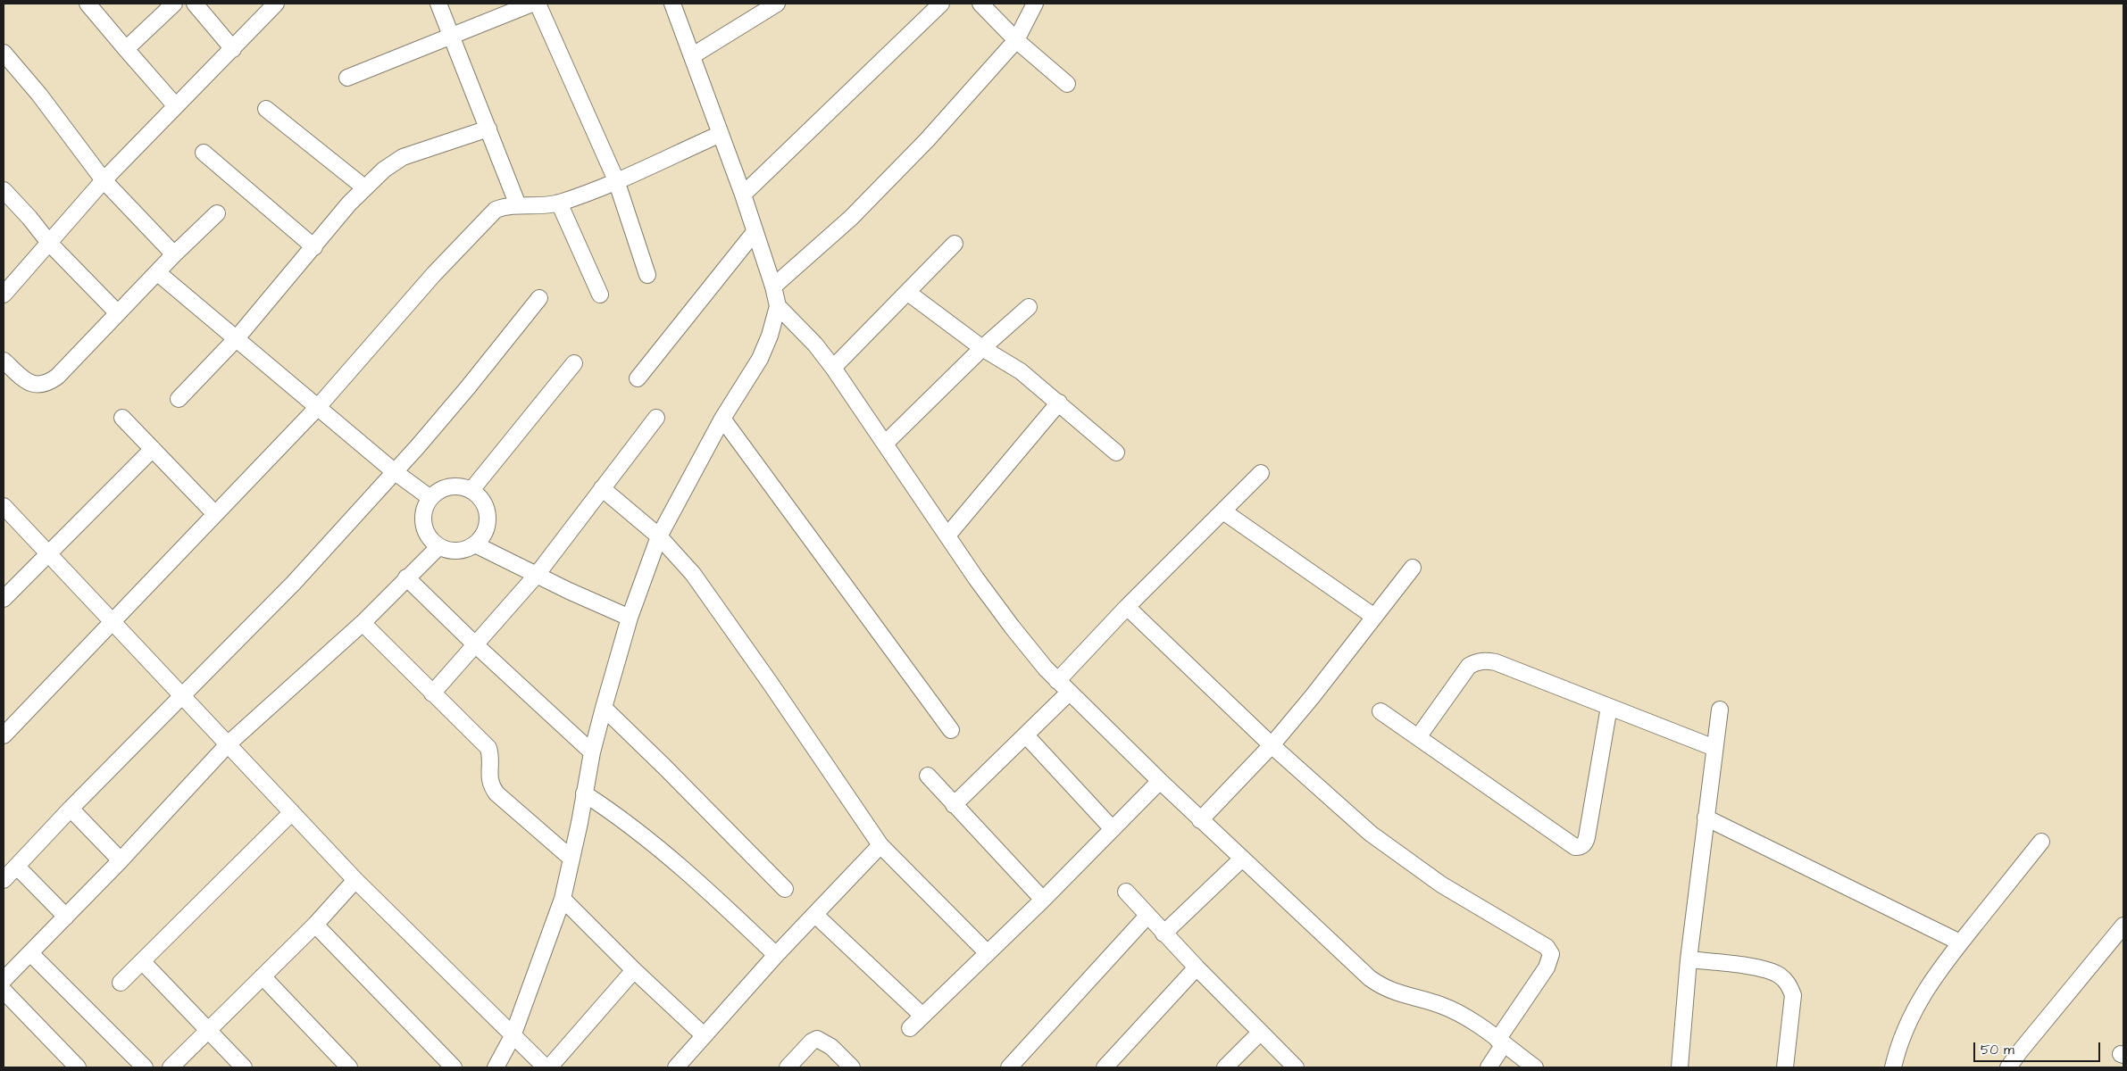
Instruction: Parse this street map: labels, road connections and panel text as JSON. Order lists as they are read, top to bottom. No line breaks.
{"scale_bar":"50 m"}
